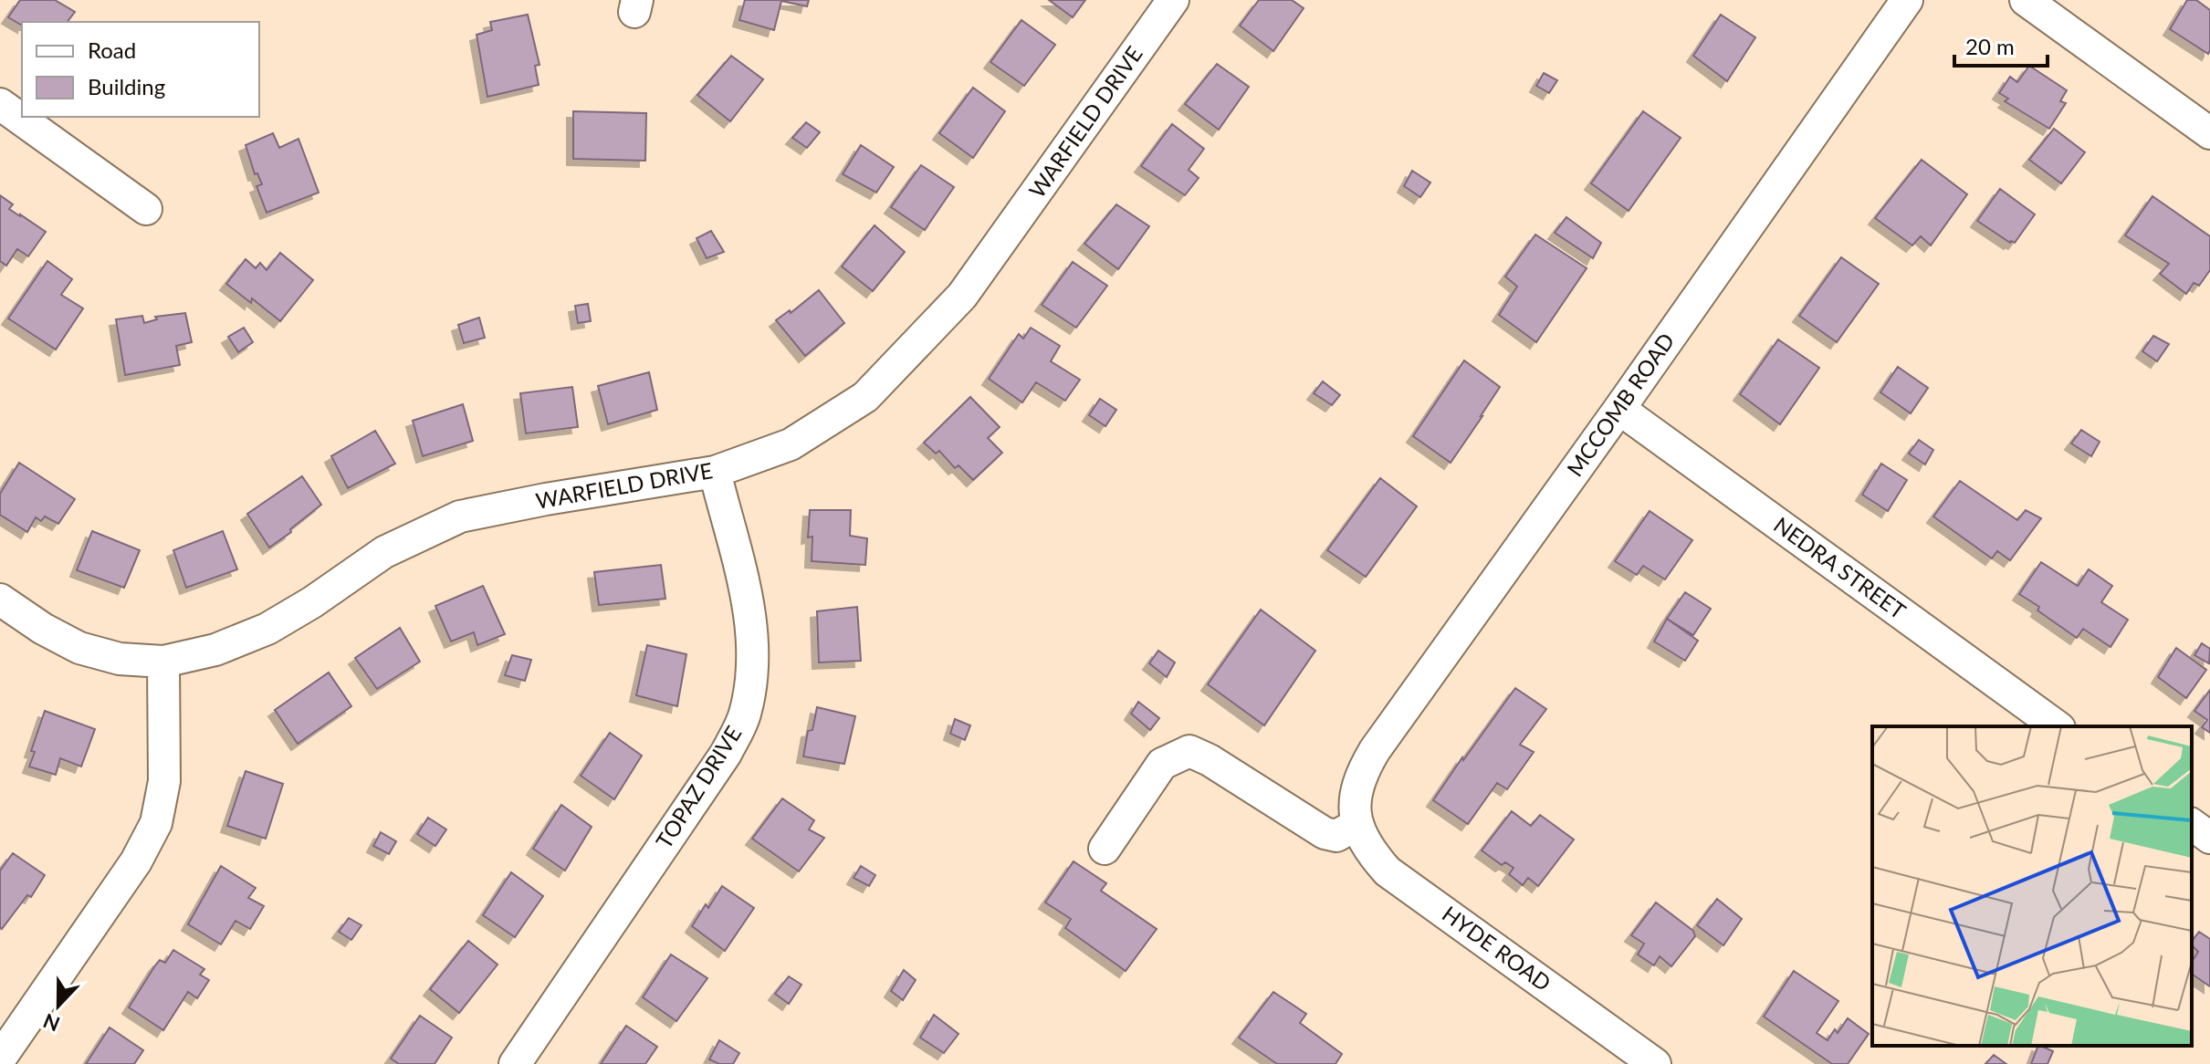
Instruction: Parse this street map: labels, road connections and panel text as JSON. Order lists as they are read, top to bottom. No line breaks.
{"streets":{"street":["WARFIELD DRIVE","MCCOMB ROAD","NEDRA STREET","TOPAZ DRIVE","HYDE ROAD"]},"crossings":[["WARFIELD DRIVE","TOPAZ DRIVE"],["MCCOMB ROAD","NEDRA STREET"],["MCCOMB ROAD","HYDE ROAD"]],"legend":["Road","Building"],"scale_bar":"20 m","north":"bottom"}
